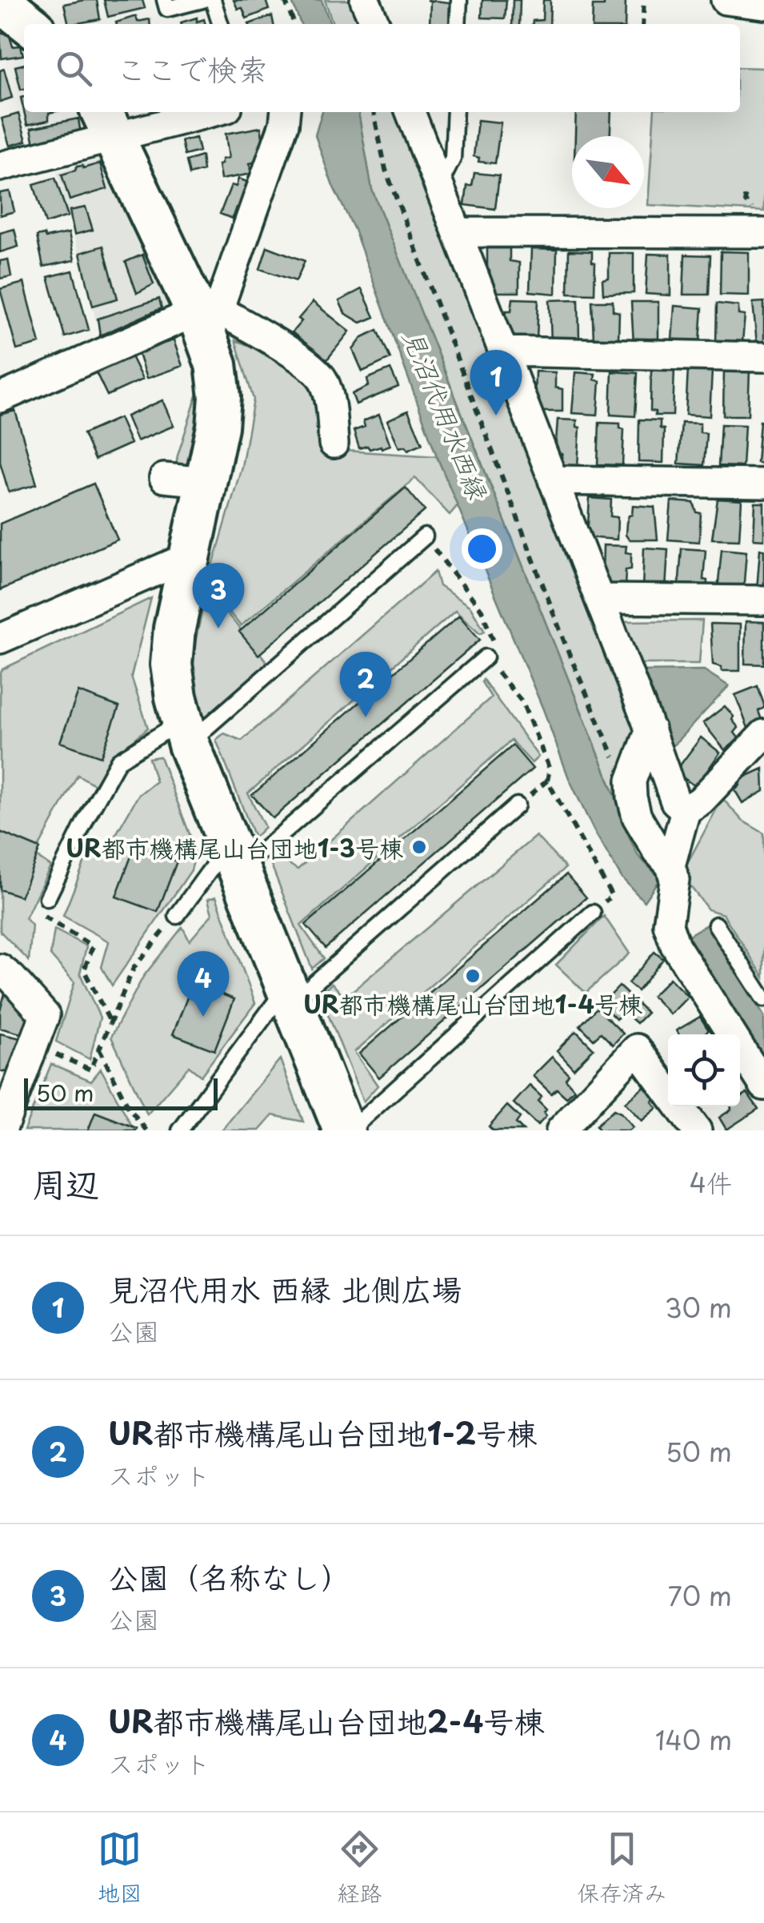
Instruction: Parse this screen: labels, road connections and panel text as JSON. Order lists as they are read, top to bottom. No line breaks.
{"water":["見沼代用水西縁"],"places":["UR都市機構尾山台団地1-3号棟","UR都市機構尾山台団地1-4号棟"],"scale_bar":"50 m","north":"bottom right","page":{"search":"ここで検索","pins":["1","3","2","4"],"scale":"50 m","heading":["周辺","4件"],"list":[{"mark":"1","name":"見沼代用水 西縁 北側広場","note":"公園","value":"30 m"},{"mark":"2","name":"UR都市機構尾山台団地1-2号棟","note":"スポット","value":"50 m"},{"mark":"3","name":"公園（名称なし）","note":"公園","value":"70 m"},{"mark":"4","name":"UR都市機構尾山台団地2-4号棟","note":"スポット","value":"140 m"}],"nav":["地図","経路","保存済み"]}}
